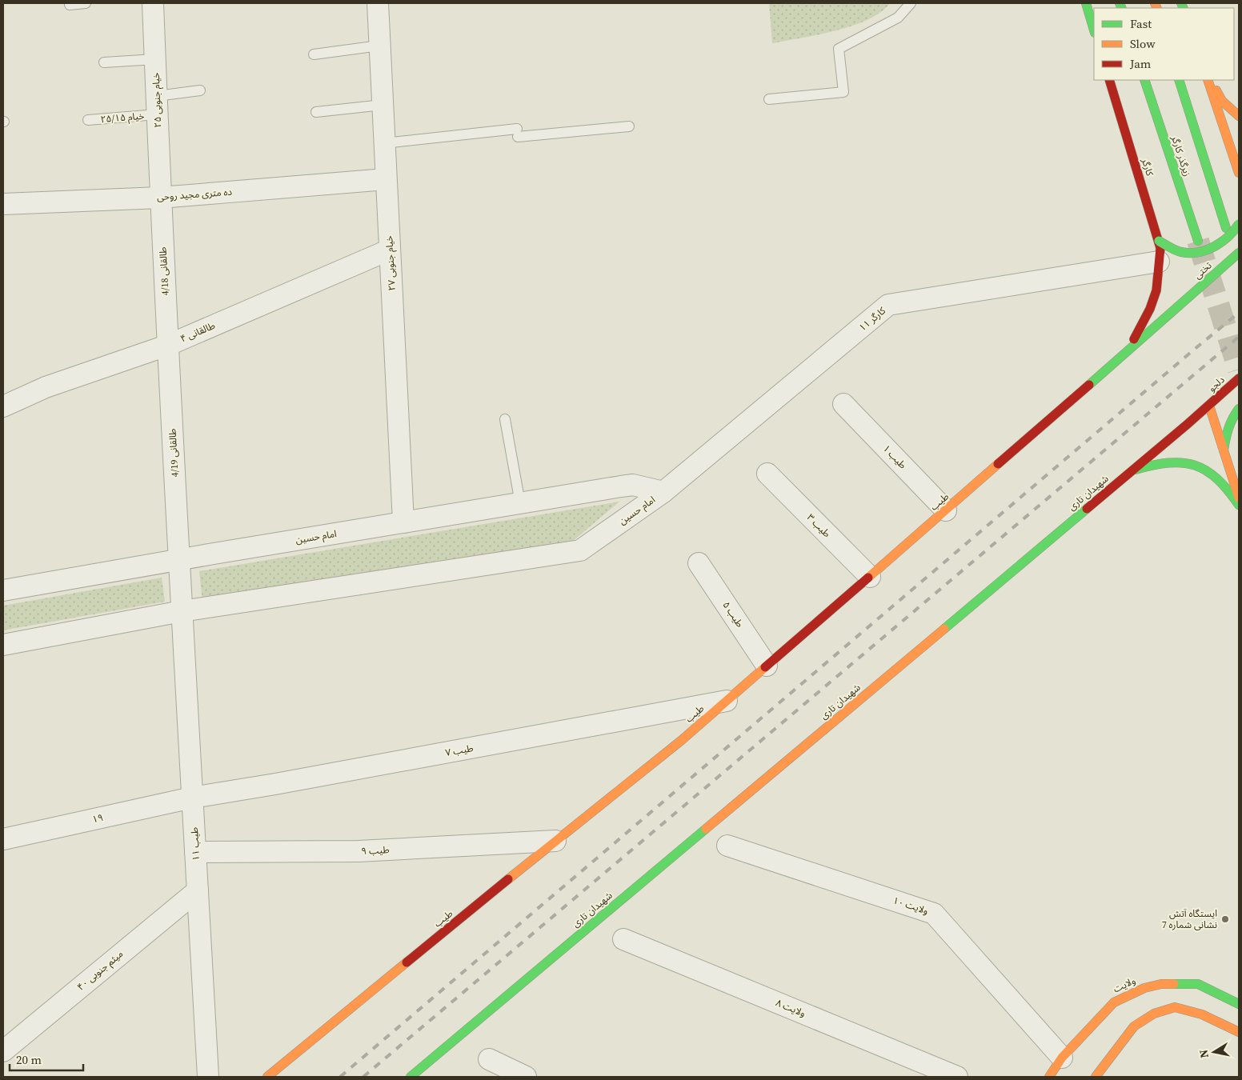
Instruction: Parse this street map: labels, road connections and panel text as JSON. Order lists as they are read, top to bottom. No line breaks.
{"streets":{"street":["خیام جنوبی ۲۵","زیرگذر کارگر","کارگر","ده متری مجید روحی","خیام جنوبی ۲۷","تختی","طالقانی 4/18","کارگر ۱۱","طالقانی ۴","دلجو","طالقانی 4/19","طیب ۱","شهیدان تاری","طیب","امام حسین","طیب ۳","طیب ۵","طیب ۷","۱۹","طیب ۱۱","طیب ۹","ولایت ۱۰","میثم جنوبی ۴۰","ولایت","ولایت ۸"],"lane":["خیام ۲۵/۱۵"]},"crossings":[["خیام جنوبی ۲۵","خیام ۲۵/۱۵"],["خیام جنوبی ۲۵","ده متری مجید روحی"],["خیام جنوبی ۲۵","طالقانی 4/18"],["کارگر","تختی"],["کارگر","کارگر ۱۱"],["کارگر","طیب"],["ده متری مجید روحی","خیام جنوبی ۲۷"],["ده متری مجید روحی","طالقانی 4/18"],["خیام جنوبی ۲۷","طالقانی ۴"],["خیام جنوبی ۲۷","امام حسین"],["تختی","طیب"],["طالقانی 4/18","طالقانی ۴"],["طالقانی 4/18","طالقانی 4/19"],["کارگر ۱۱","امام حسین"],["طالقانی ۴","طالقانی 4/19"],["دلجو","شهیدان تاری"],["طالقانی 4/19","امام حسین"],["طالقانی 4/19","طیب ۱۱"],["طیب ۱","طیب"],["طیب","طیب ۳"],["طیب","طیب ۵"],["طیب","طیب ۷"],["طیب","طیب ۹"],["امام حسین","طیب ۱۱"],["طیب ۷","۱۹"],["طیب ۷","طیب ۱۱"],["۱۹","طیب ۱۱"],["طیب ۱۱","طیب ۹"],["طیب ۱۱","میثم جنوبی ۴۰"],["ولایت ۱۰","ولایت"]],"places":["ایستگاه آتش نشانی شماره 7"],"legend":["Fast","Slow","Jam"],"scale_bar":"20 m","north":"left"}
